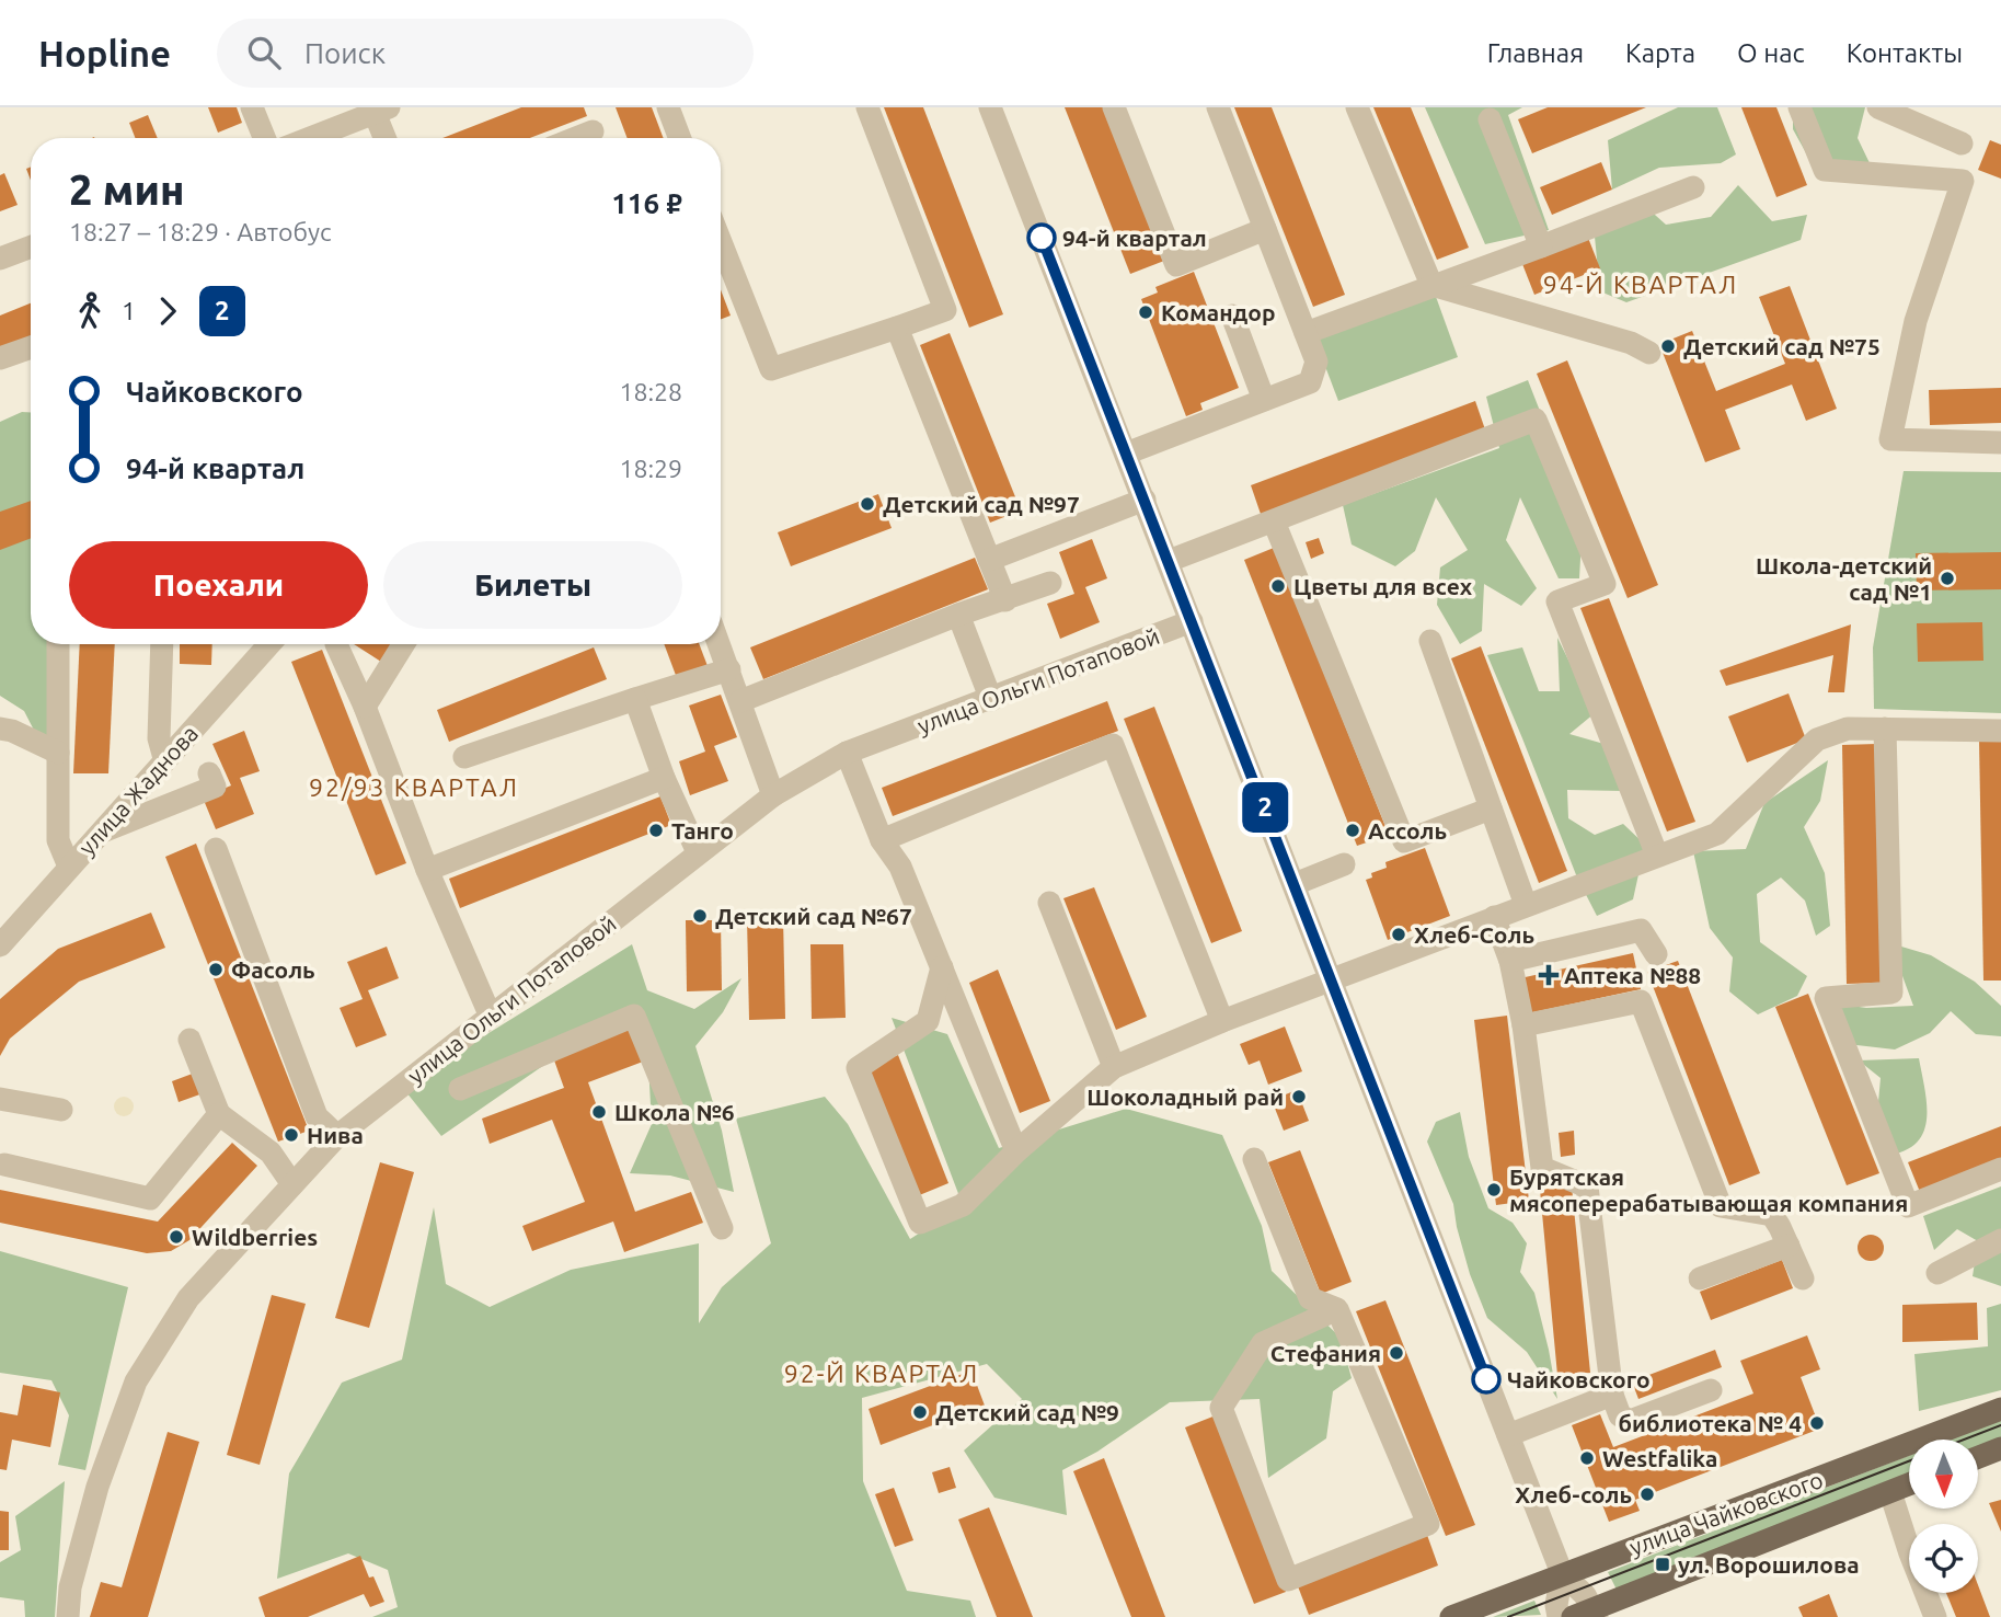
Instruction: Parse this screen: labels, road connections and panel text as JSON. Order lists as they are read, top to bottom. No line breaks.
{"streets":{"main road":["улица Чайковского"],"street":["улица Ольги Потаповой","улица Жаднова"]},"districts":["94-Й КВАРТАЛ","92/93 КВАРТАЛ","92-Й КВАРТАЛ"],"places":{"other":["94-й квартал","Командор","Детский сад №75","Детский сад №97","Школа-детский сад №1","Цветы для всех","Танго","Ассоль","Детский сад №67","Хлеб-Соль","Фасоль","Шоколадный рай","Школа №6","Нива","Бурятская мясоперерабатывающая компания","Wildberries","Стефания","Чайковского","Детский сад №9","библиотека № 4","Westfalika","Хлеб-соль"],"health":["Аптека №88"],"transit":["ул. Ворошилова"]},"lines":["bus line 2"],"north":"bottom","page":{"header":"Hopline","search":"Поиск","nav":["Главная","Карта","О нас","Контакты"],"on_map":"2","heading":["2 мин","18:27 – 18:29 · Автобус","116 ₽"],"legs":["1","2"],"list":[{"name":"Чайковского","value":"18:28"},{"name":"94-й квартал","value":"18:29"}],"buttons":["Поехали","Билеты"]}}
